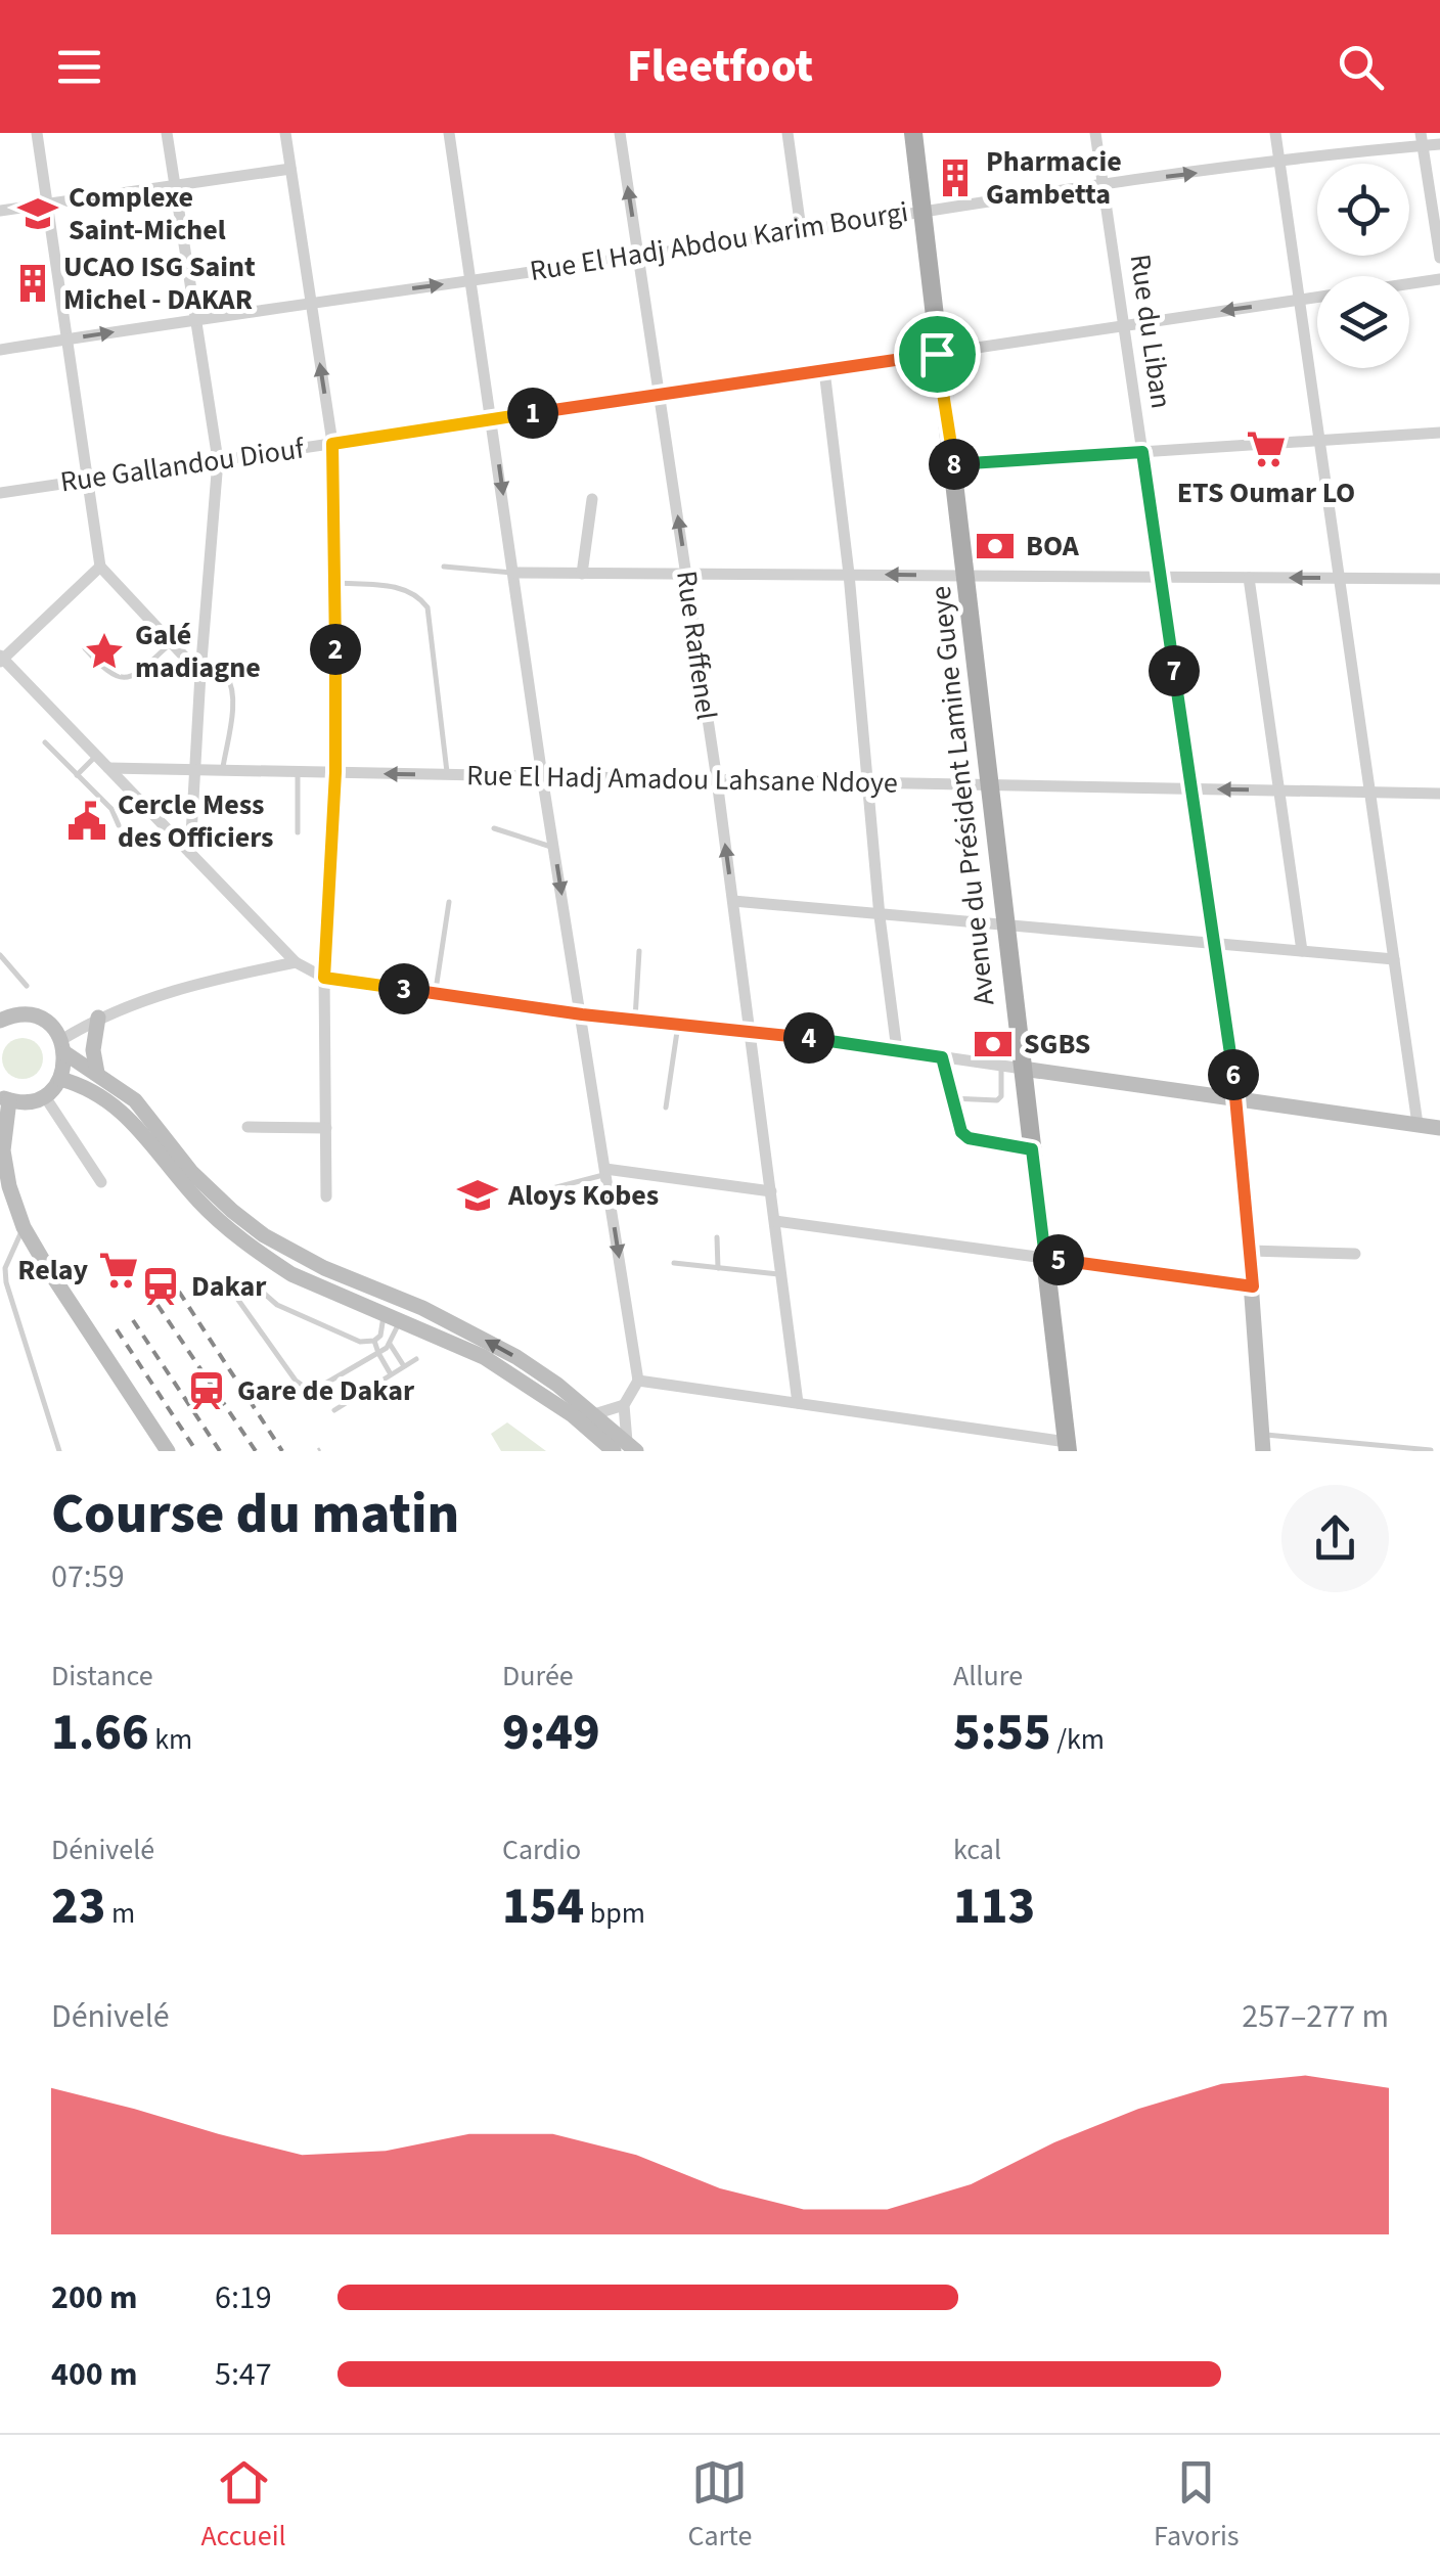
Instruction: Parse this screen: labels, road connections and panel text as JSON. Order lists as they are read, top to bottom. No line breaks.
{"streets":{"main road":["Avenue du Président Lamine Gueye"],"street":["Rue El Hadj Abdou Karim Bourgi","Rue du Liban","Rue Gallandou Diouf","Rue Raffenel","Rue El Hadj Amadou Lahsane Ndoye"]},"crossings":[["Rue El Hadj Abdou Karim Bourgi","Rue du Liban"],["Rue El Hadj Abdou Karim Bourgi","Rue Raffenel"],["Rue El Hadj Abdou Karim Bourgi","Avenue du Président Lamine Gueye"],["Rue du Liban","Rue Gallandou Diouf"],["Rue du Liban","Rue El Hadj Amadou Lahsane Ndoye"],["Rue Gallandou Diouf","Rue Raffenel"],["Rue Gallandou Diouf","Avenue du Président Lamine Gueye"],["Rue Raffenel","Rue El Hadj Amadou Lahsane Ndoye"],["Rue El Hadj Amadou Lahsane Ndoye","Avenue du Président Lamine Gueye"]],"places":{"building":["Pharmacie Gambetta","UCAO ISG Saint Michel - DAKAR"],"school or university":["Complexe Saint-Michel","Aloys Kobes"],"supermarket":["ETS Oumar LO","Relay"],"bank":["BOA","SGBS"],"place":["Galé madiagne"],"public building":["Cercle Mess des Officiers"],"station":["Dakar","Gare de Dakar"]},"page":{"header":"Fleetfoot","pins":["1","8","2","7","3","4","6","5"],"heading":["Course du matin","07:59"],"stats":[["Distance","1.66 km"],["Durée","9:49"],["Allure","5:55 /km"],["Dénivelé","23 m"],["Cardio","154 bpm"],["kcal","113"]],"chart":["Dénivelé","257–277 m"],"list":[{"name":"200 m","note":"6:19"},{"name":"400 m","note":"5:47"}],"tabs":["Accueil","Carte","Favoris"]}}
